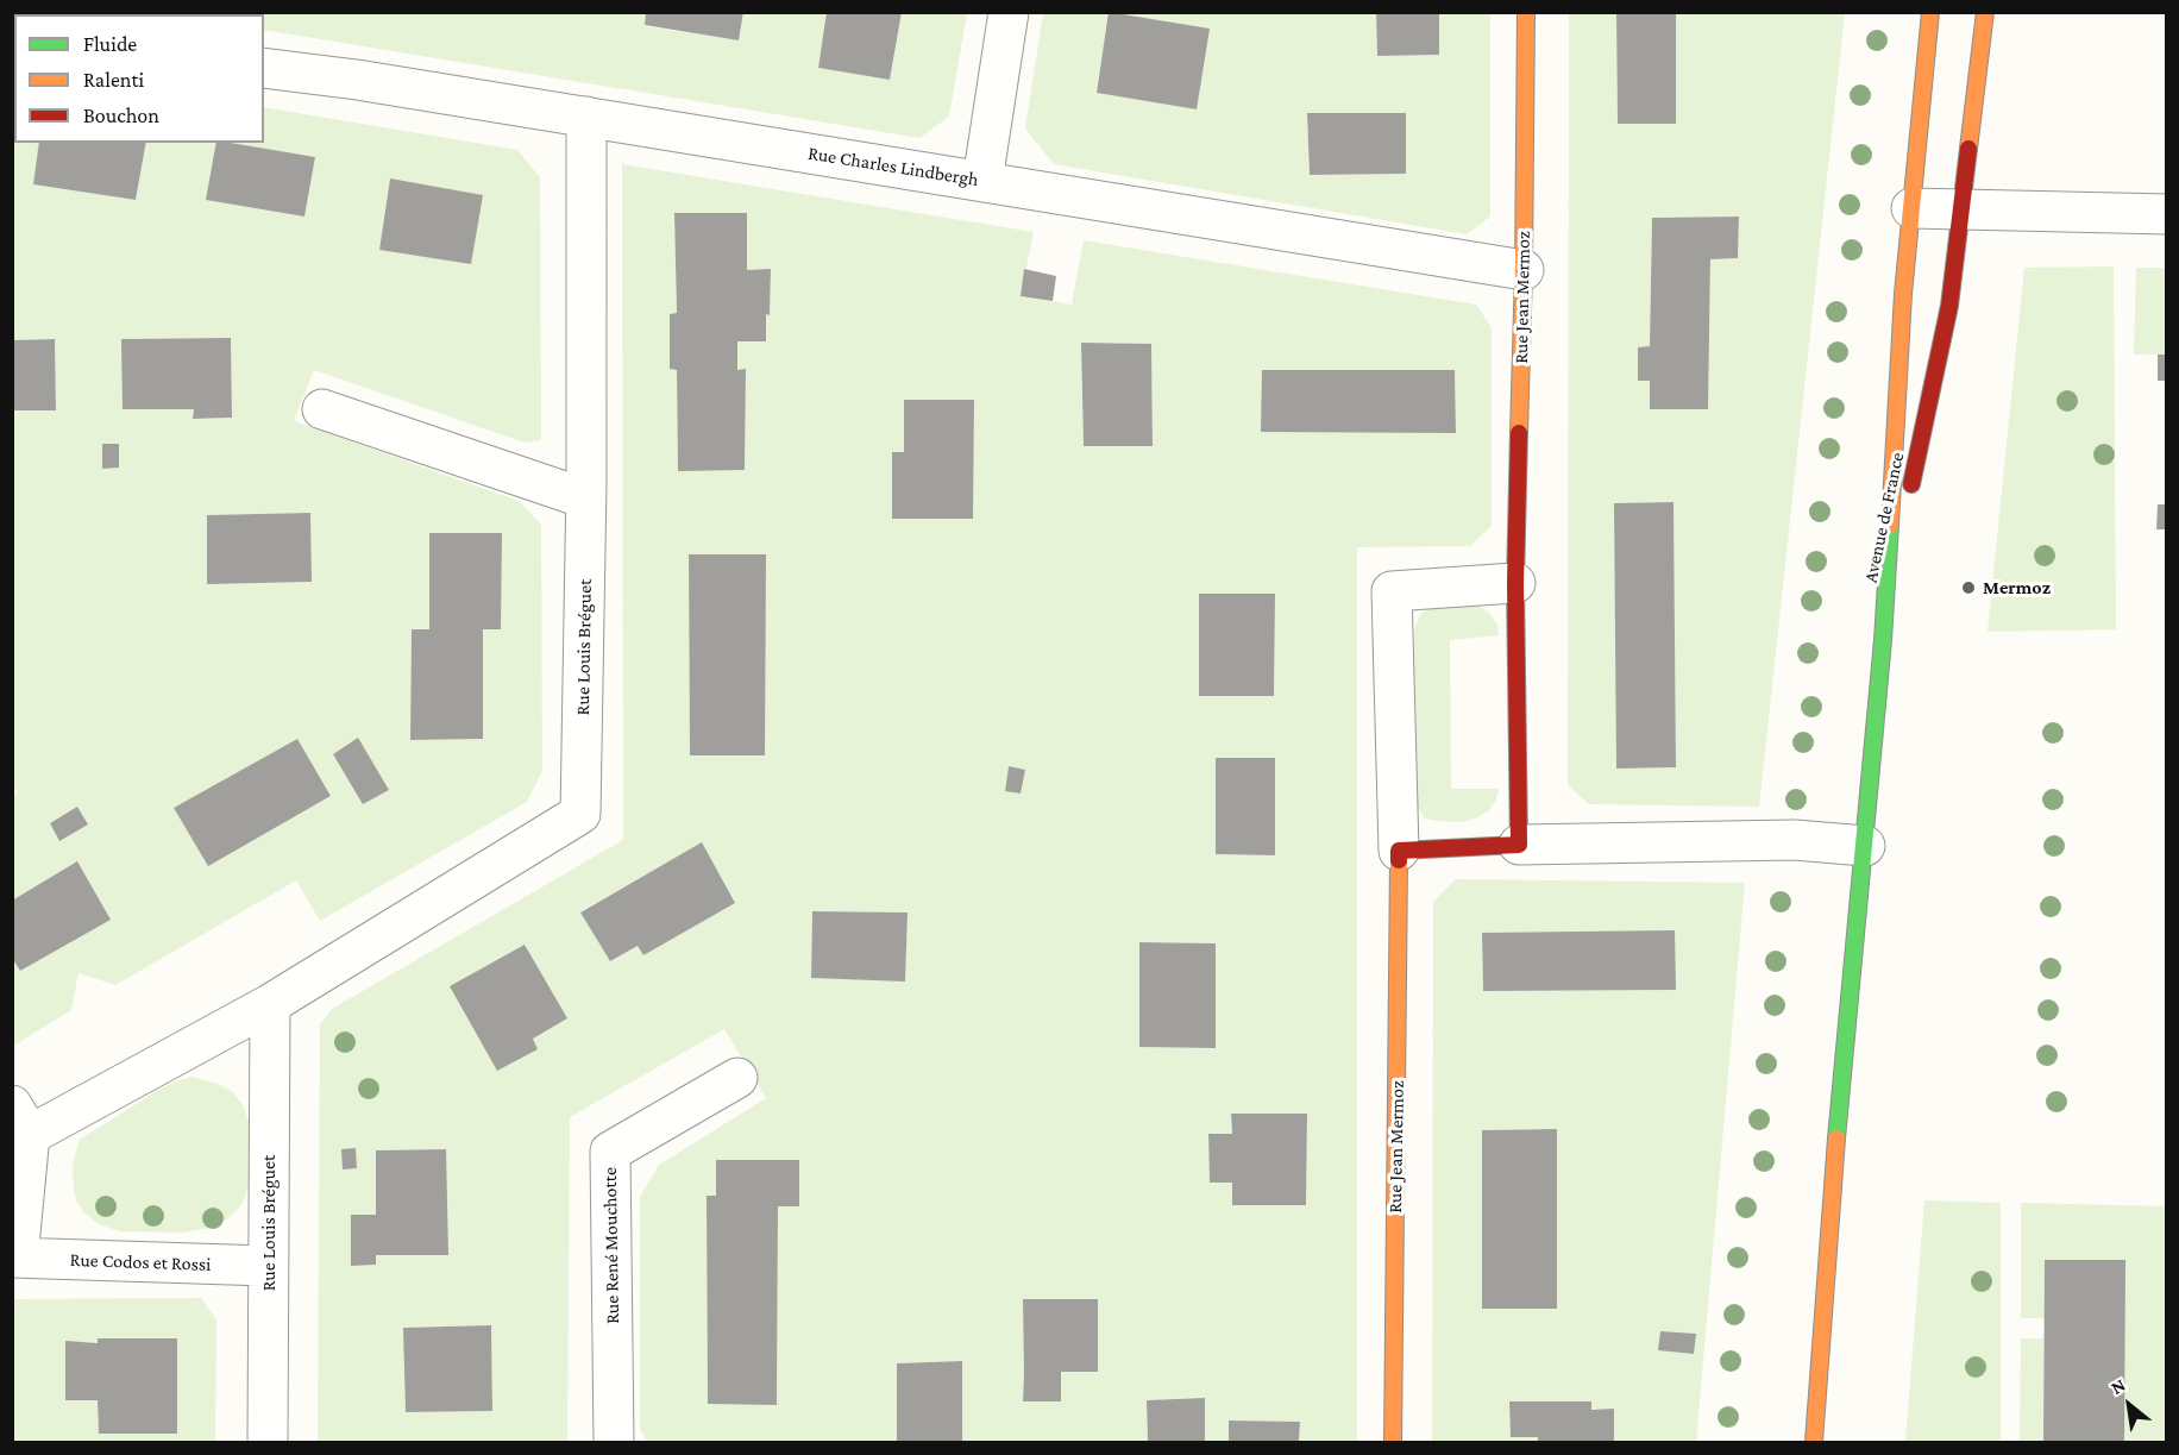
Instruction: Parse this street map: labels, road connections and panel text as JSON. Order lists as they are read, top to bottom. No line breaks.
{"streets":{"main road":["Rue Jean Mermoz","Avenue de France"],"street":["Rue Charles Lindbergh","Rue Louis Bréguet","Rue René Mouchotte","Rue Codos et Rossi"]},"crossings":[["Rue Charles Lindbergh","Rue Jean Mermoz"],["Rue Charles Lindbergh","Rue Louis Bréguet"],["Rue Louis Bréguet","Rue Codos et Rossi"]],"places":["Mermoz"],"legend":["Fluide","Ralenti","Bouchon"],"north":"top left"}
